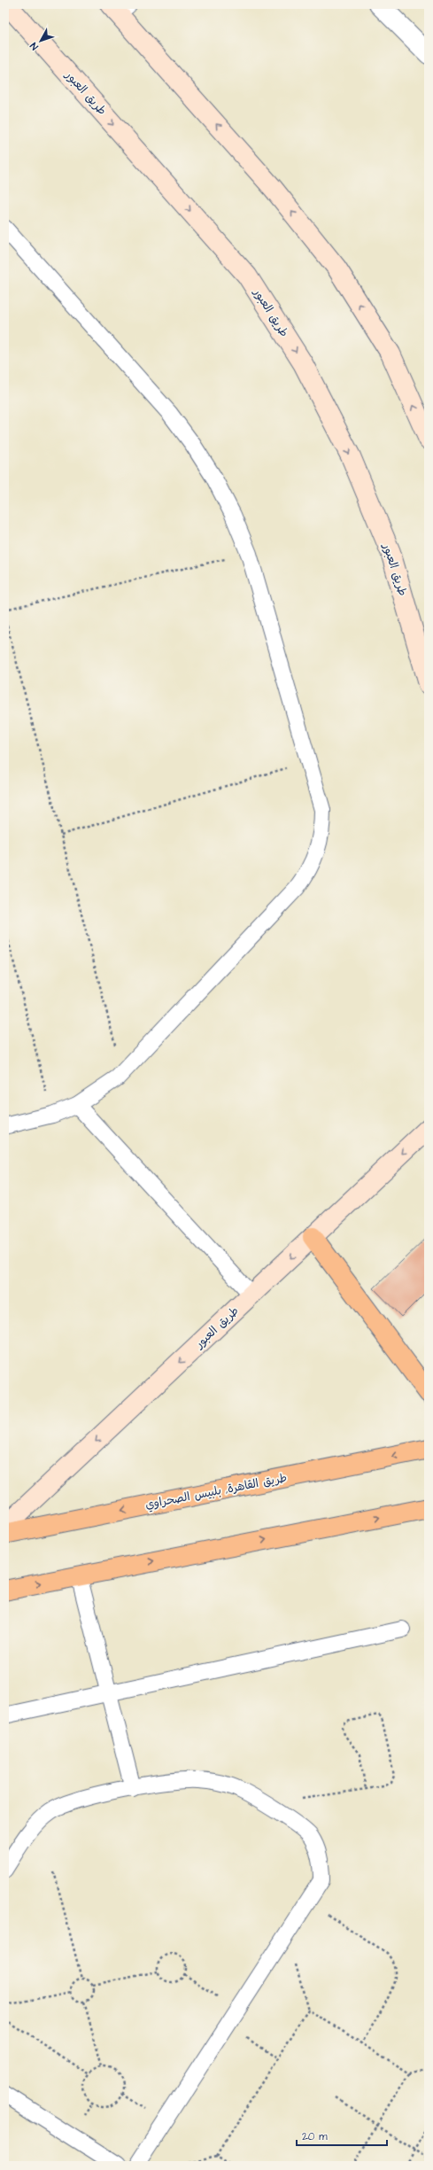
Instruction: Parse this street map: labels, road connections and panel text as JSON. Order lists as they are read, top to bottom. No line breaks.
{"streets":{"highway":["طريق القاهرة, بلبيس الصحراوي"],"street":["طريق العبور"]},"scale_bar":"20 m","north":"bottom left"}
